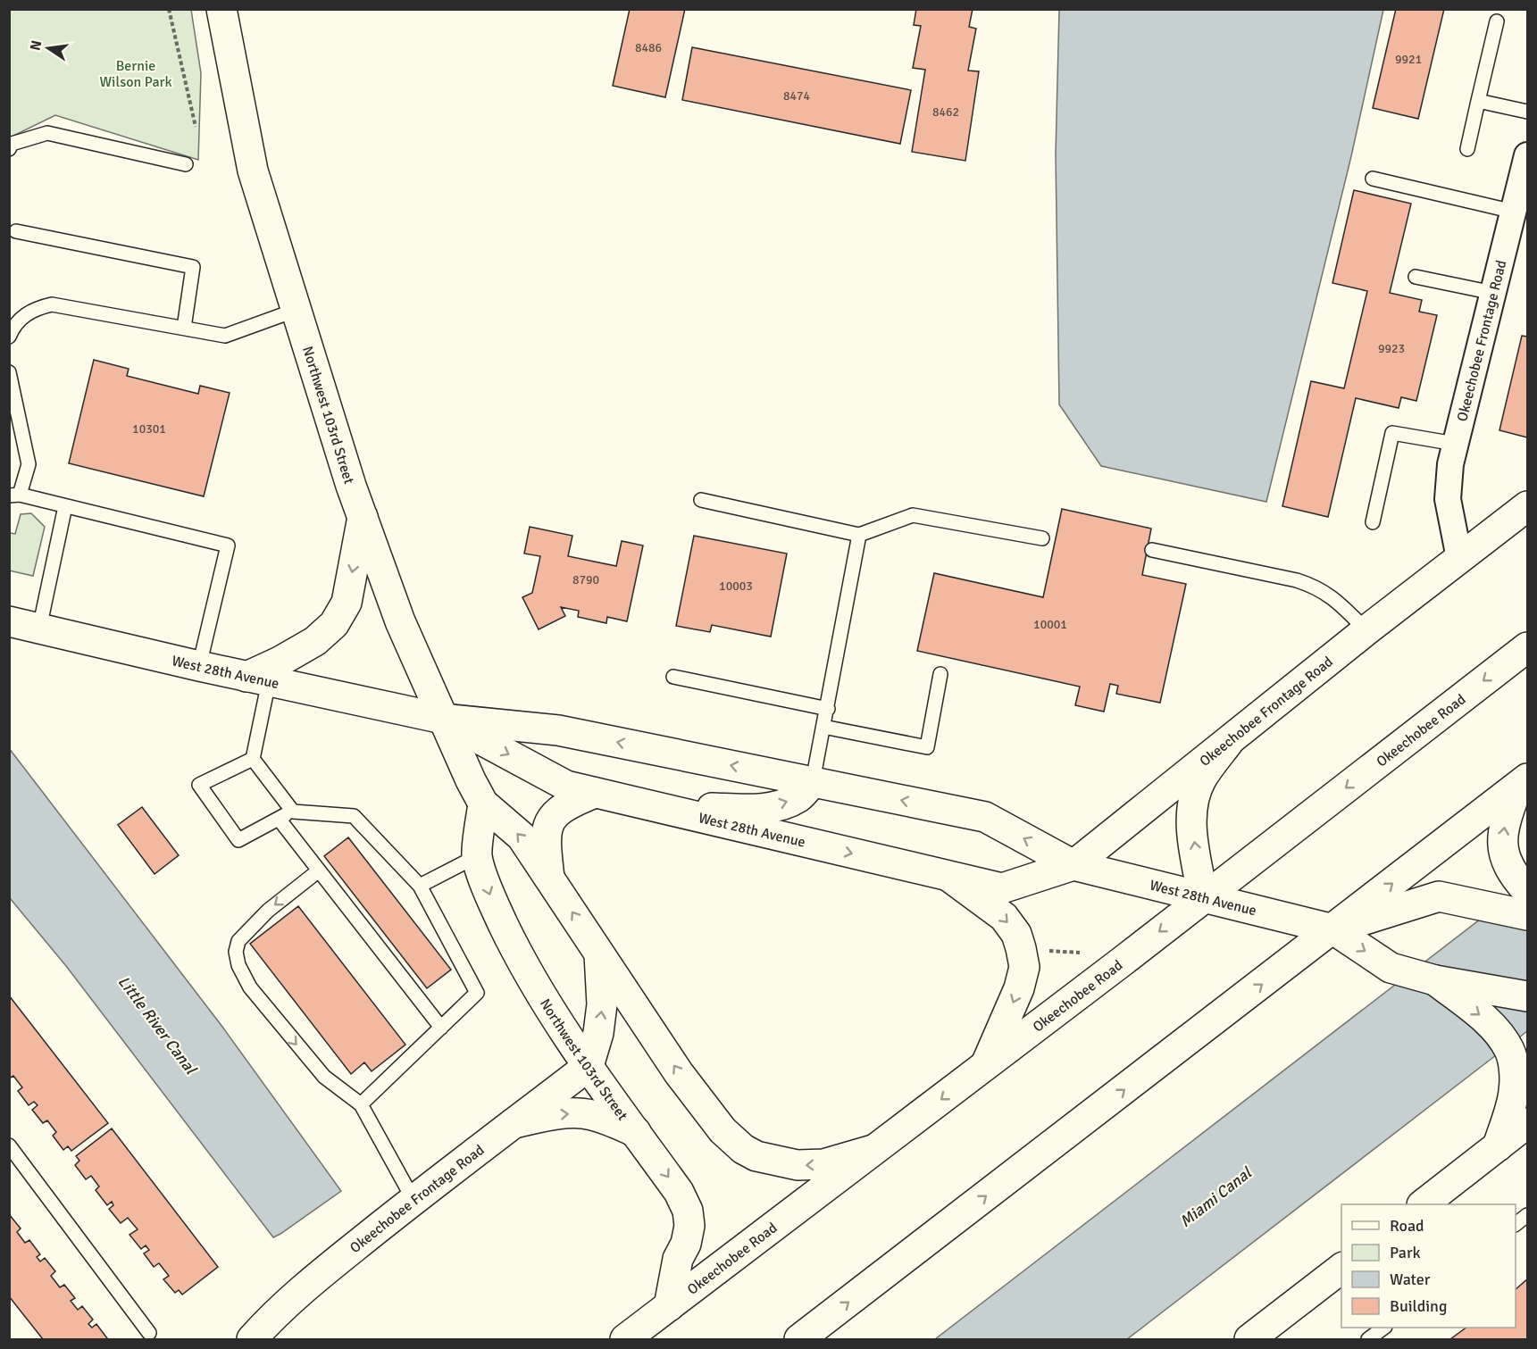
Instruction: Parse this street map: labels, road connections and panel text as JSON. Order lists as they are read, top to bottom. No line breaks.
{"streets":{"main road":["Okeechobee Frontage Road","Northwest 103rd Street","West 28th Avenue","Okeechobee Road"]},"crossings":[["Okeechobee Frontage Road","Northwest 103rd Street"],["Okeechobee Frontage Road","West 28th Avenue"],["Northwest 103rd Street","West 28th Avenue"],["Northwest 103rd Street","Okeechobee Road"],["West 28th Avenue","Okeechobee Road"]],"water":["Little River Canal","Miami Canal"],"parks":["Bernie Wilson Park"],"house_numbers":["8486","9921","8474","8462","9923","10301","8790","10003","10001"],"legend":["Road","Park","Water","Building"],"north":"left"}
